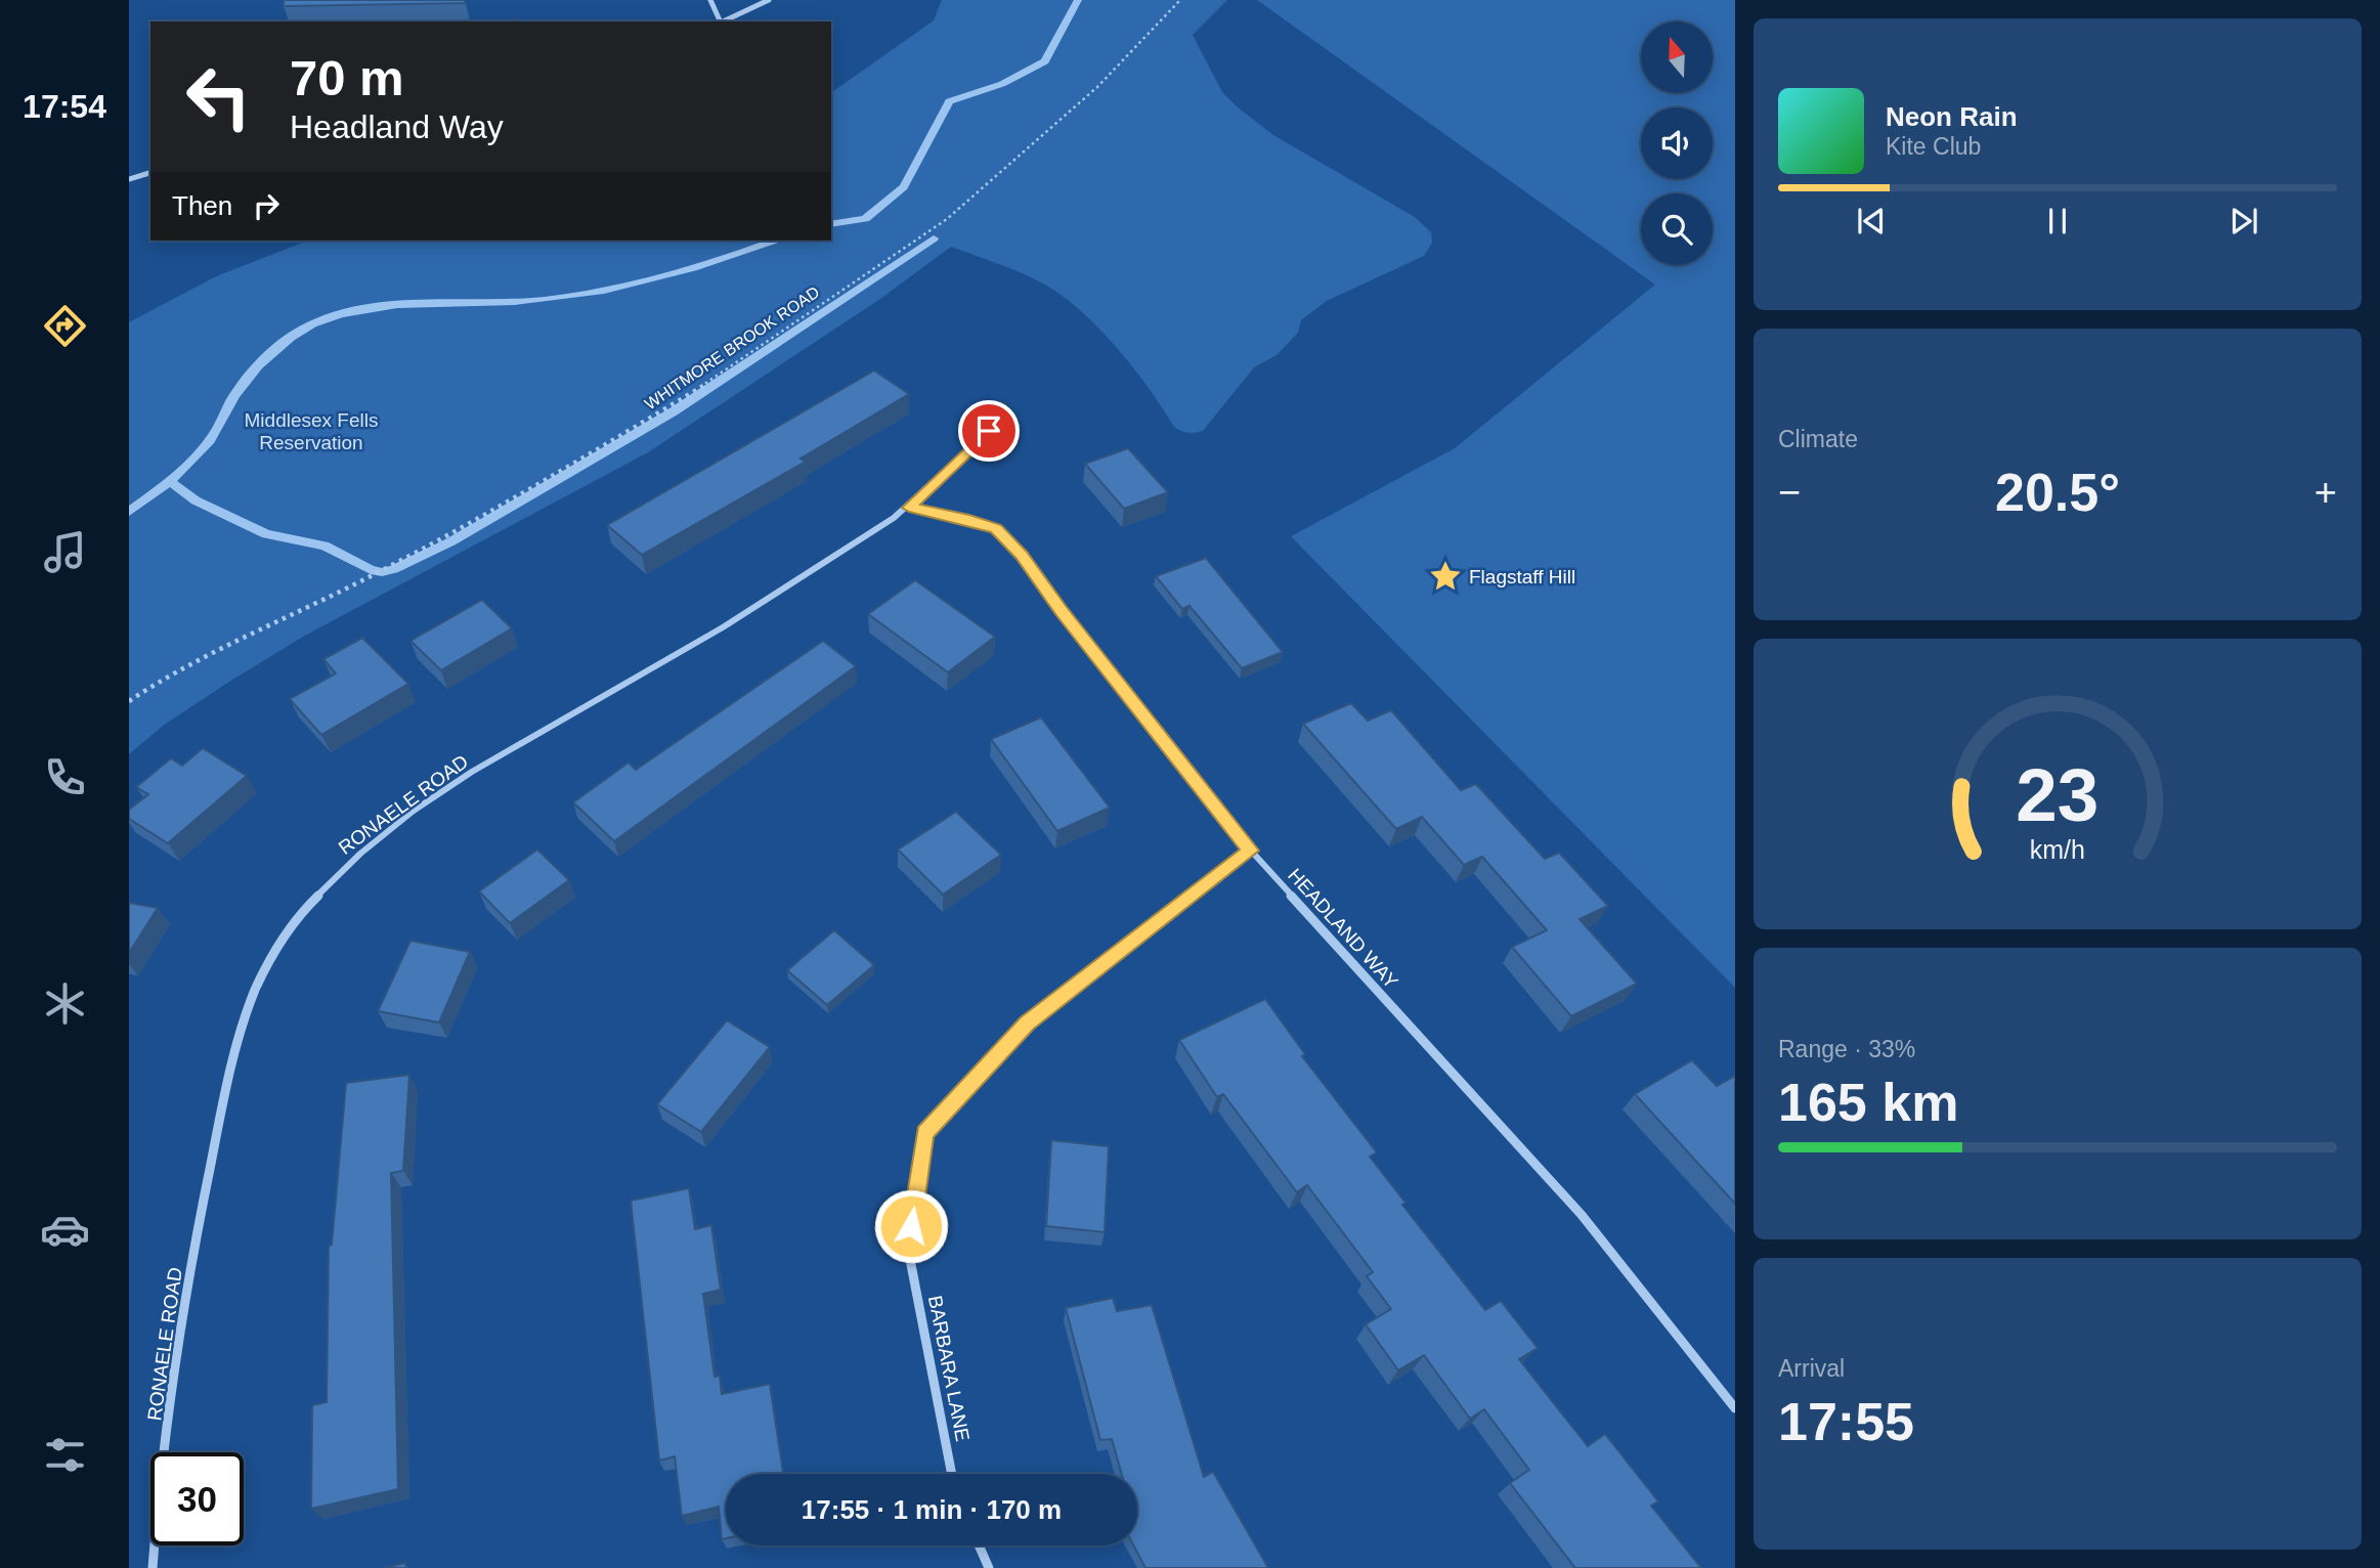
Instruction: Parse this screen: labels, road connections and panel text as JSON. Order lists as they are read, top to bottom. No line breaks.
{"streets":{"street":["RONAELE ROAD","HEADLAND WAY","BARBARA LANE"],"path":["WHITMORE BROOK ROAD"]},"crossings":[["RONAELE ROAD","HEADLAND WAY"],["HEADLAND WAY","BARBARA LANE"]],"parks":["Middlesex Fells Reservation"],"places":{"place":["Flagstaff Hill"]},"north":"top","page":{"tabs":"17:54","turn":["70 m","Headland Way"],"song":["Neon Rain","Kite Club"],"then":"Then","tile":["Climate",["Range · 33%","165 km"],["Arrival","17:55"]],"heat":["−","20.5°","+"],"limit":"30","trip":"17:55 · 1 min · 170 m","gauge":["23","km/h"]}}
